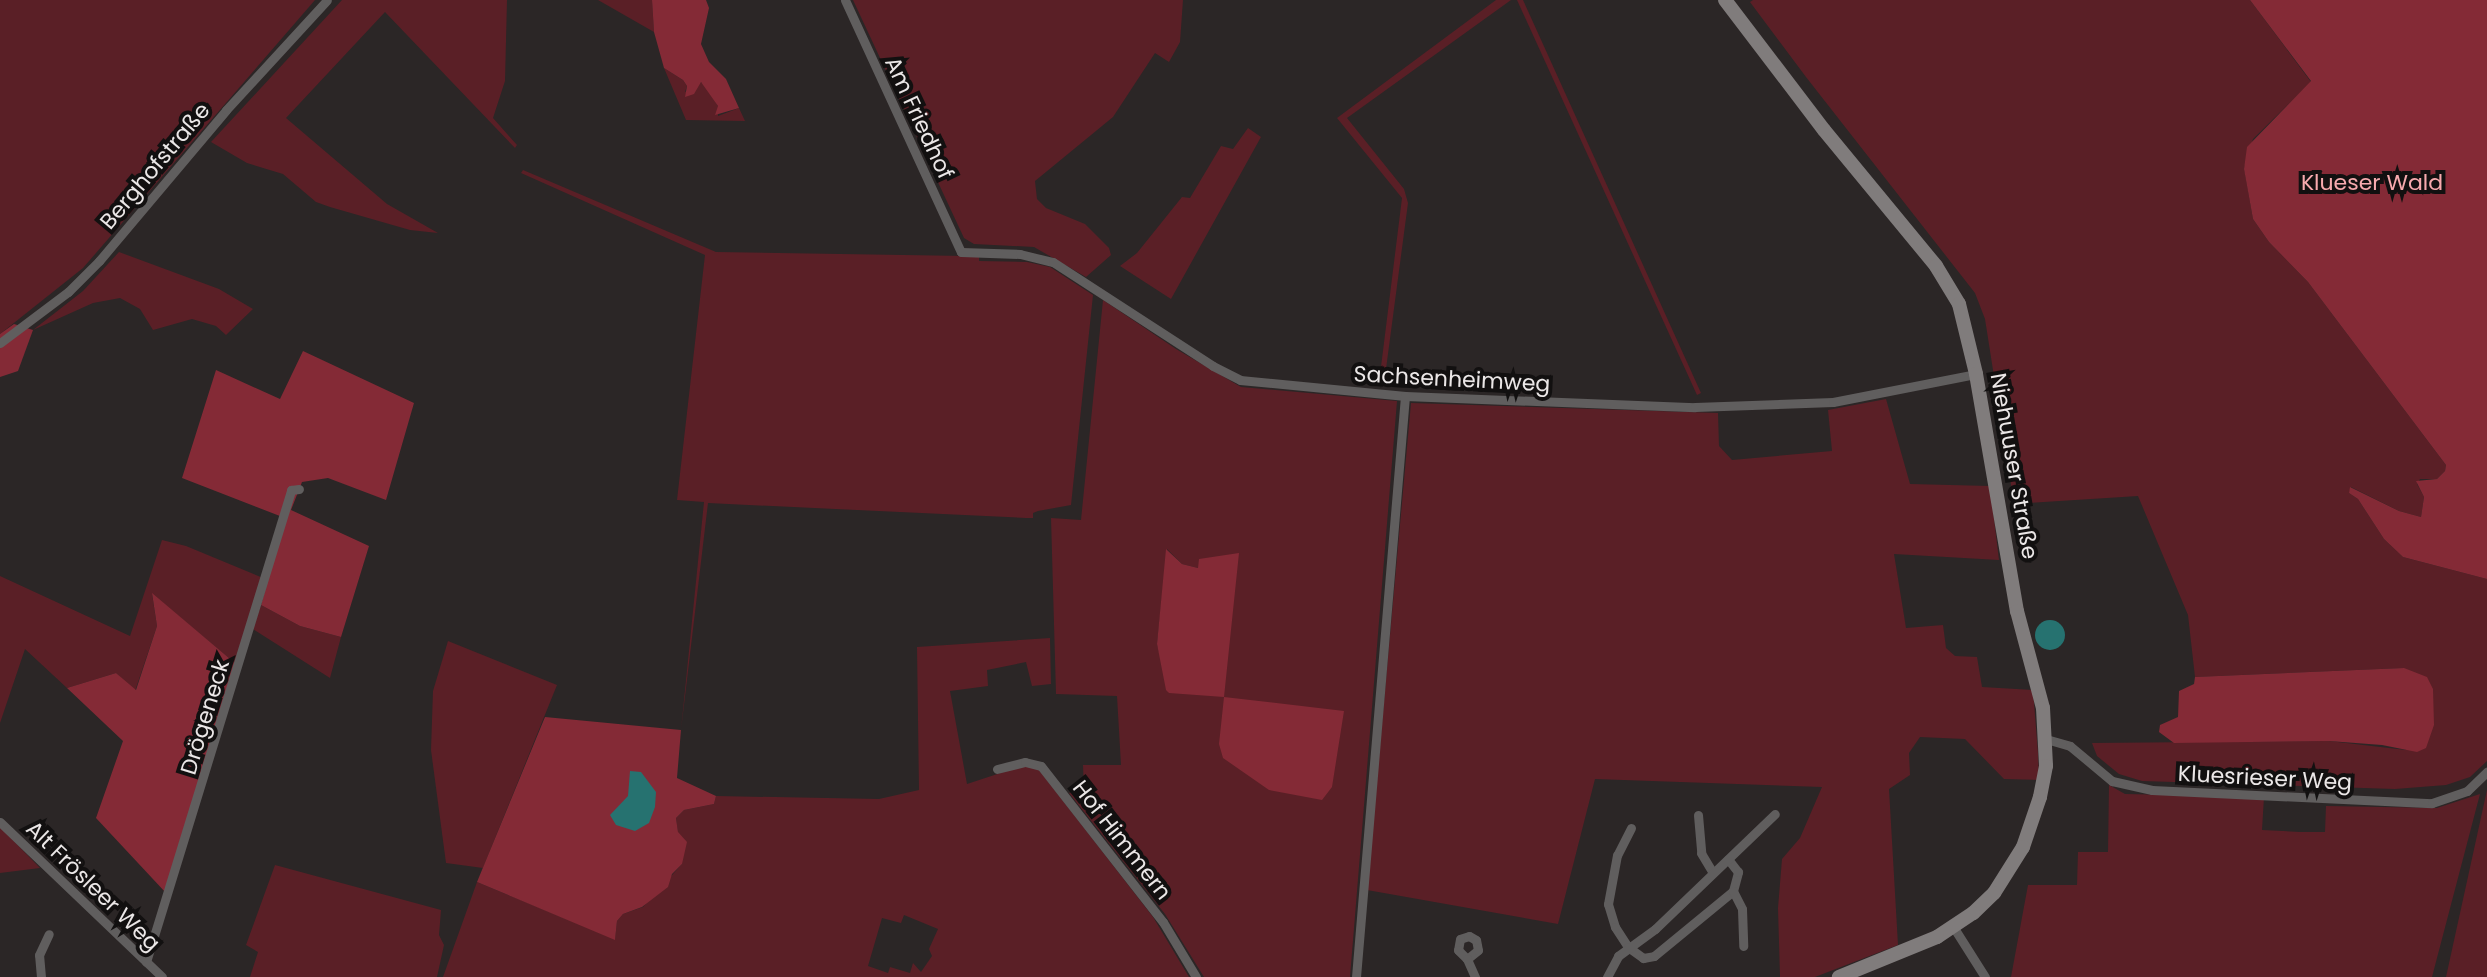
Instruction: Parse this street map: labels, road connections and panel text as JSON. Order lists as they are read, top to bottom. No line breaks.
{"streets":{"street":["Am Friedhof","Berghofstraße","Sachsenheimweg","Niehuuser Straße","Drögeneck","Kluesrieser Weg","Hof Himmern","Alt Frösleer Weg"]},"crossings":[["Am Friedhof","Sachsenheimweg"],["Sachsenheimweg","Niehuuser Straße"],["Niehuuser Straße","Kluesrieser Weg"],["Drögeneck","Alt Frösleer Weg"]],"parks":["Klueser Wald"]}
